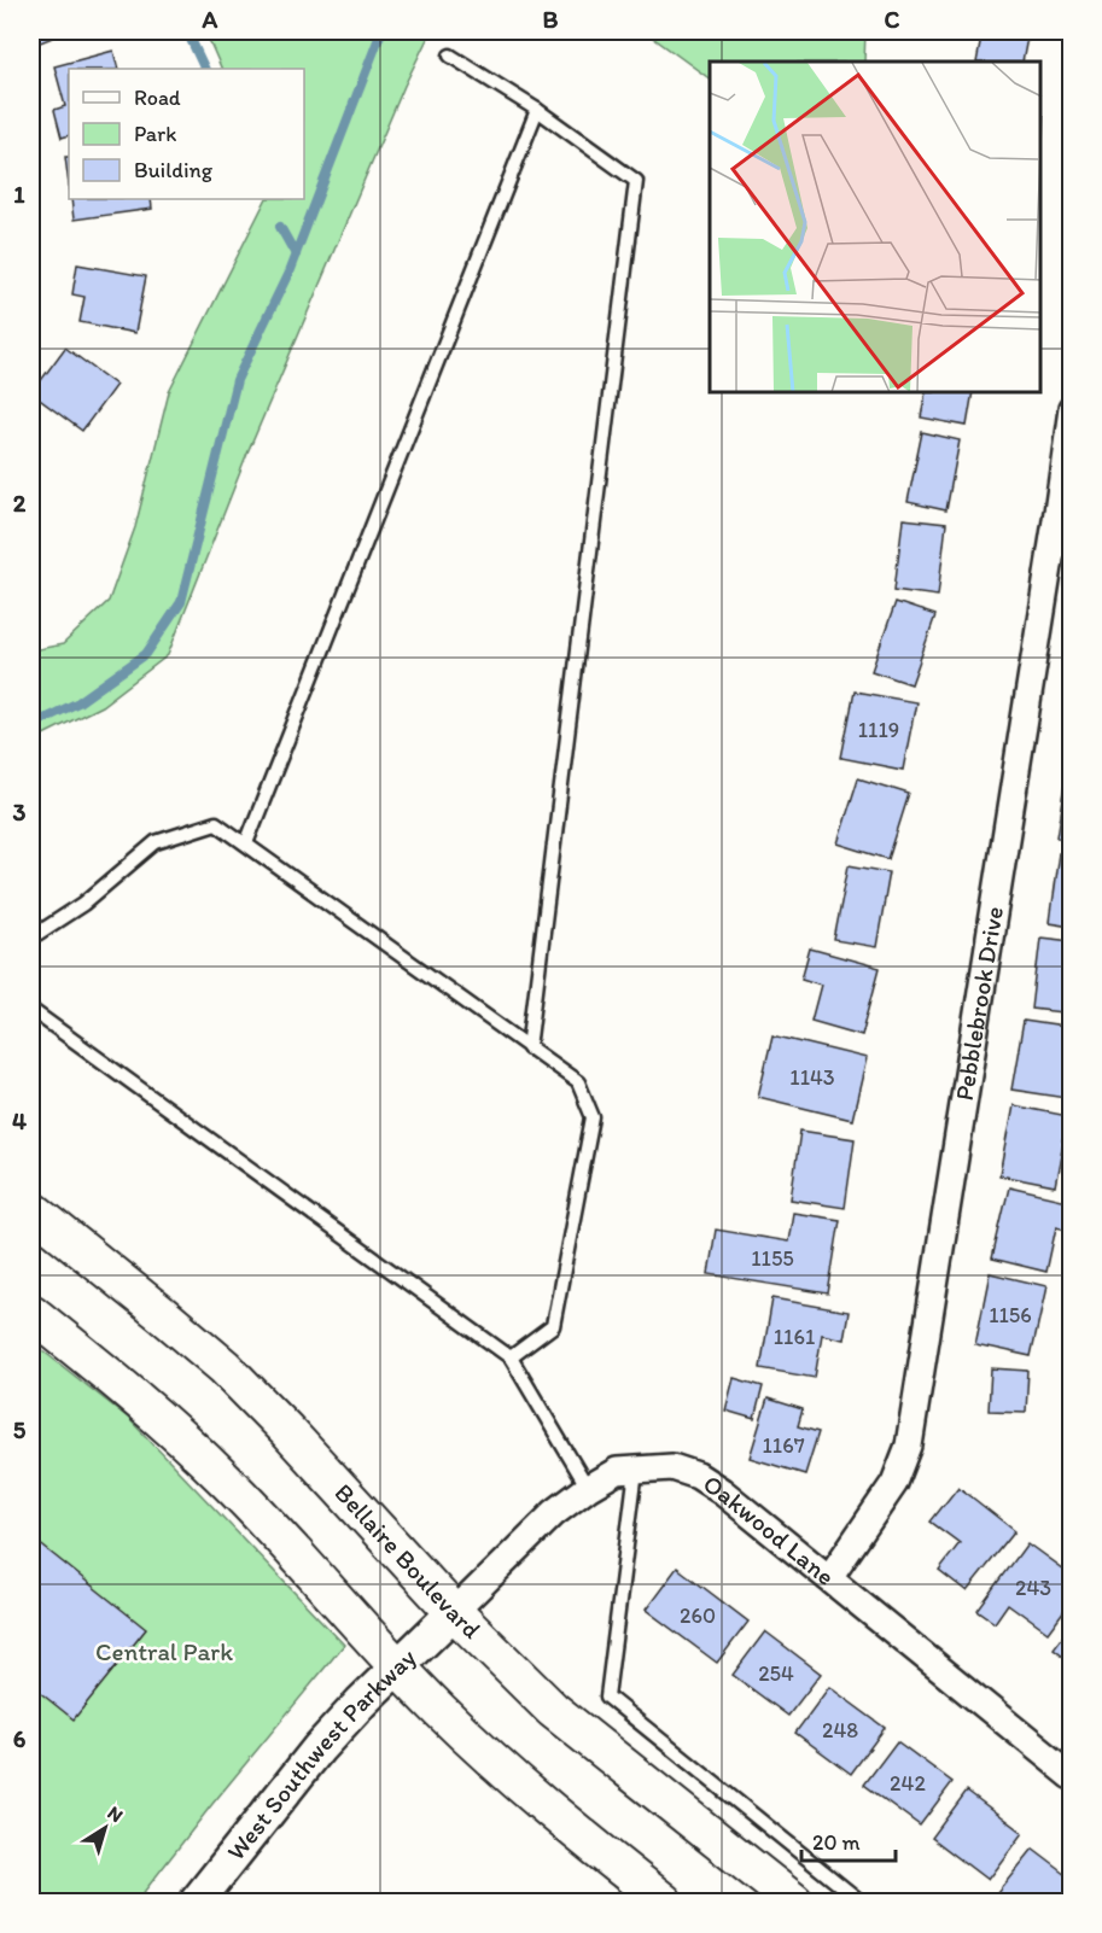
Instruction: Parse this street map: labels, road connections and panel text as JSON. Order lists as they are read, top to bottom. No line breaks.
{"streets":{"main road":["Bellaire Boulevard"],"street":["Pebblebrook Drive","Oakwood Lane","West Southwest Parkway"]},"crossings":[["Pebblebrook Drive","Oakwood Lane"],["Oakwood Lane","Bellaire Boulevard"],["Oakwood Lane","West Southwest Parkway"],["Bellaire Boulevard","West Southwest Parkway"]],"parks":["Central Park"],"house_numbers":["1119","1143","1155","1156","1161","1167","243","260","254","248","242"],"legend":["Road","Park","Building"],"scale_bar":"20 m","north":"top right","grid":{"columns":["A","B","C"],"rows":["1","2","3","4","5","6"]}}
